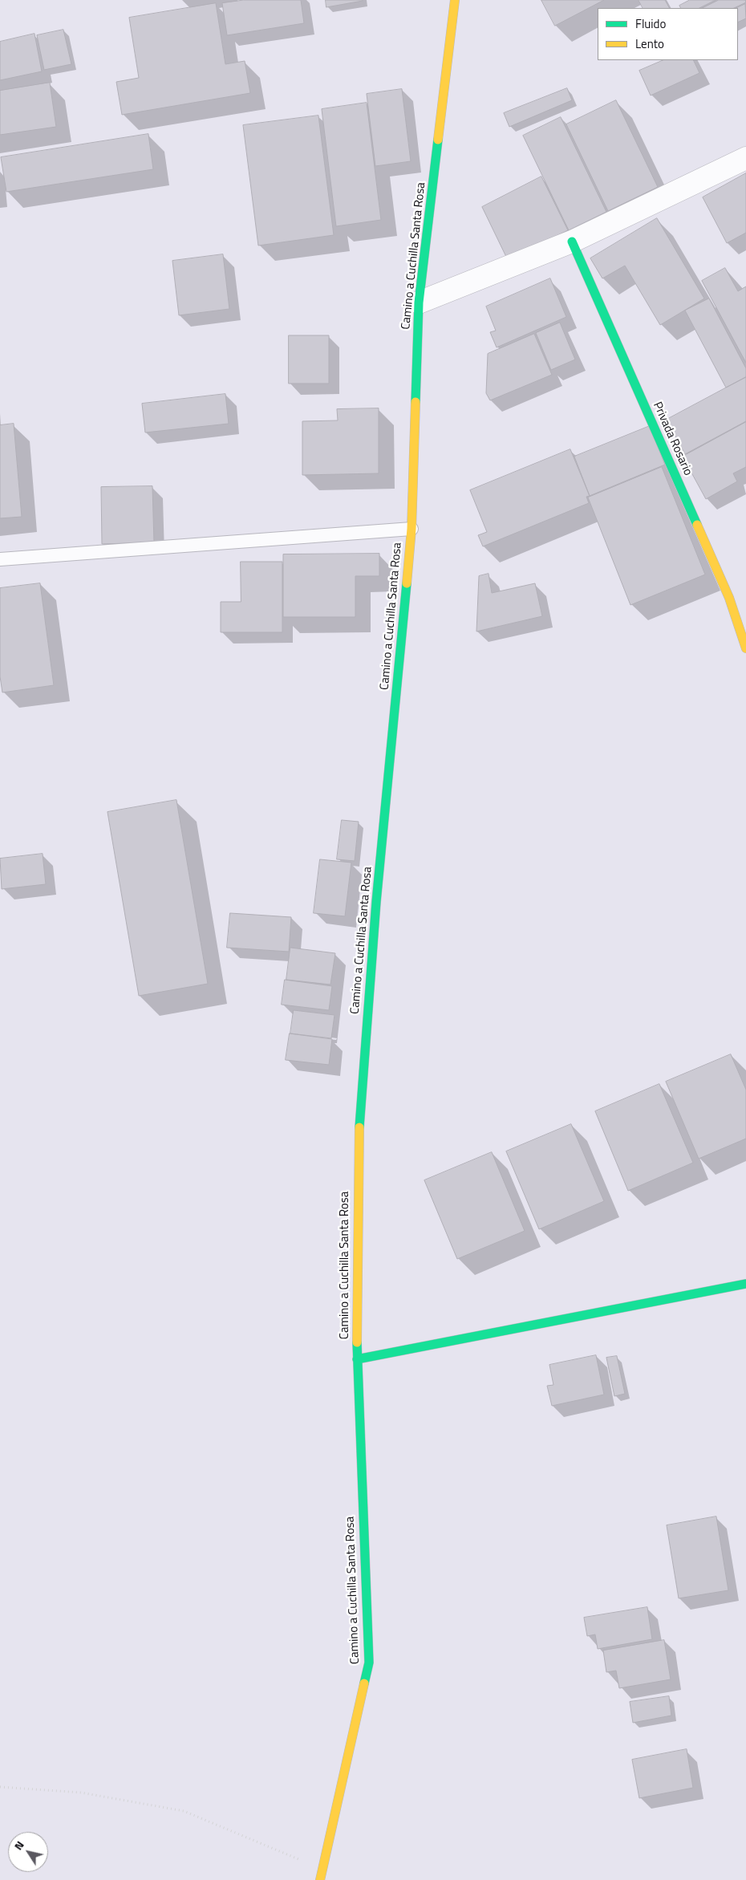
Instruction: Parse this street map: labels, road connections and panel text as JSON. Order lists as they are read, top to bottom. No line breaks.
{"streets":{"street":["Camino a Cuchilla Santa Rosa","Privada Rosario"]},"legend":["Fluido","Lento"],"north":"top left"}
